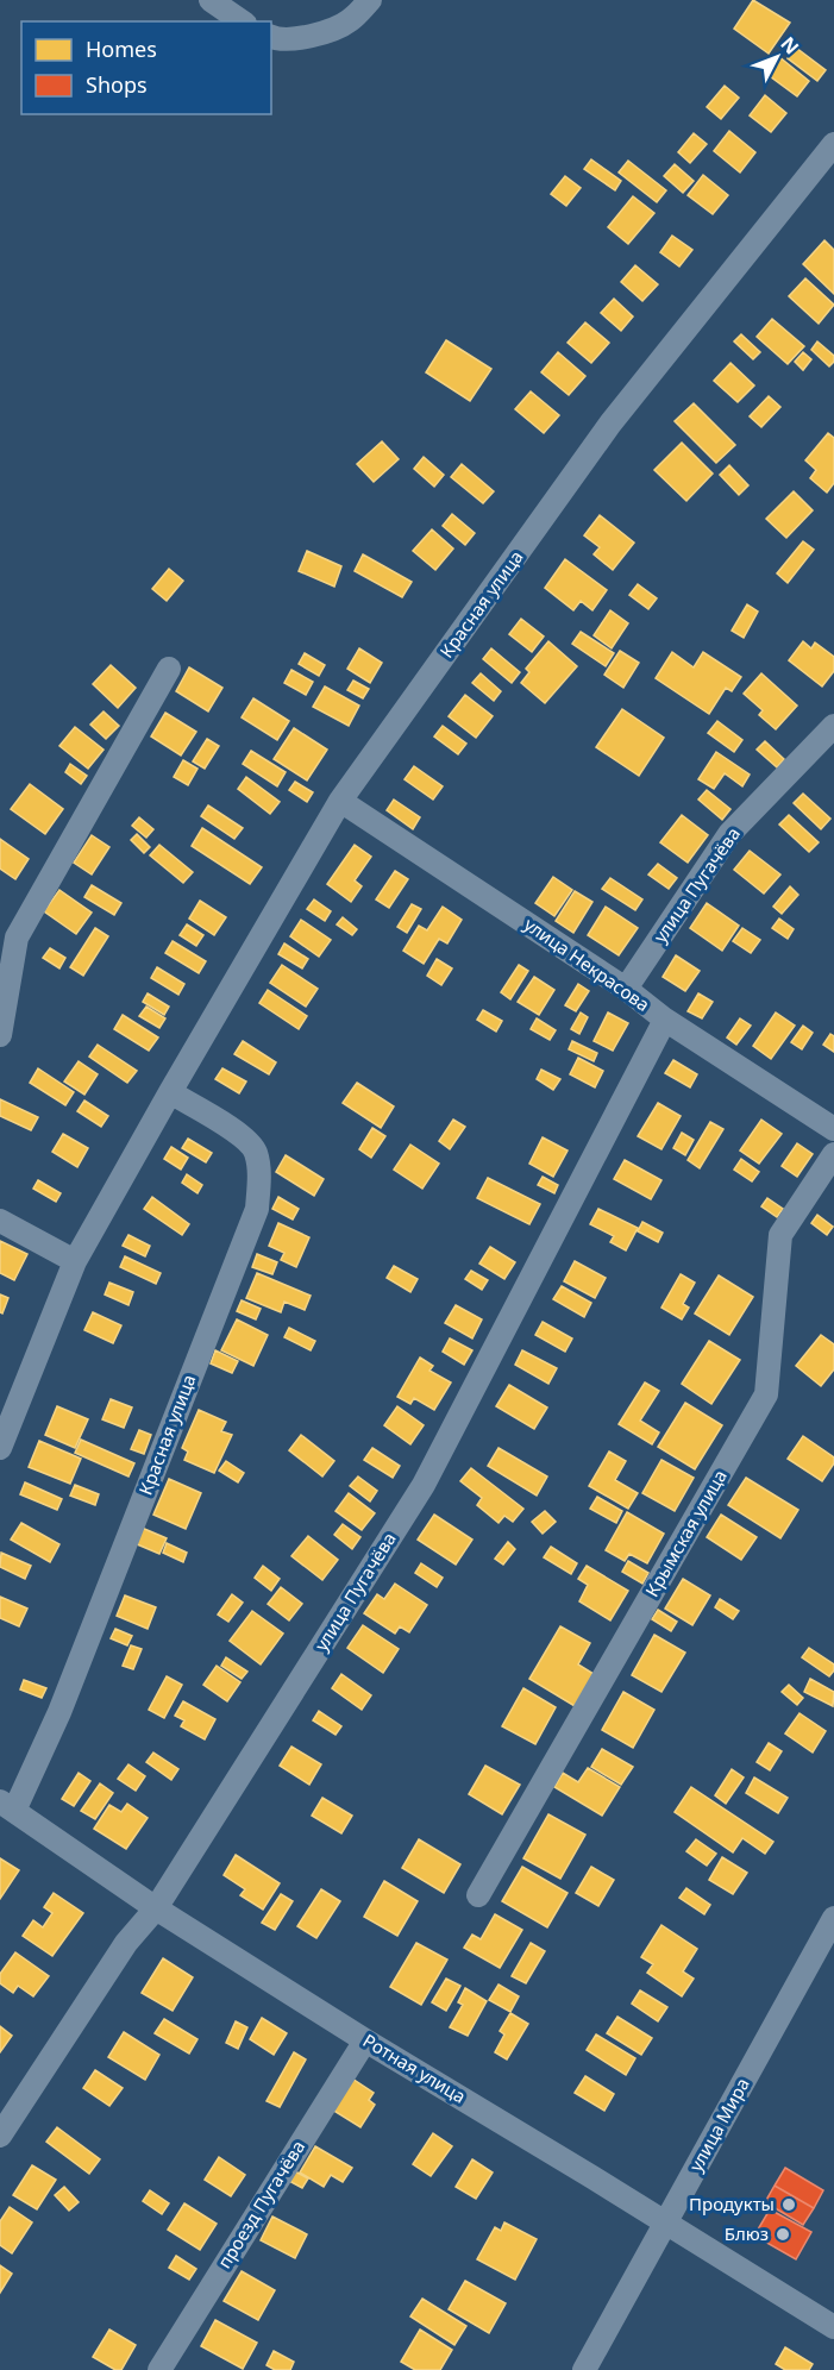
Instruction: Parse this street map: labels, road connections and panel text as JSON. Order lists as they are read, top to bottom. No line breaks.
{"streets":{"street":["Красная улица","улица Пугачёва","улица Некрасова","Крымская улица","Ротная улица","улица Мира","проезд Пугачёва"]},"crossings":[["Красная улица","улица Некрасова"],["Красная улица","Ротная улица"],["улица Пугачёва","улица Некрасова"],["улица Пугачёва","Ротная улица"],["Ротная улица","улица Мира"],["Ротная улица","проезд Пугачёва"]],"places":["Продукты","Блюз"],"legend":["Homes","Shops"],"north":"top right"}
